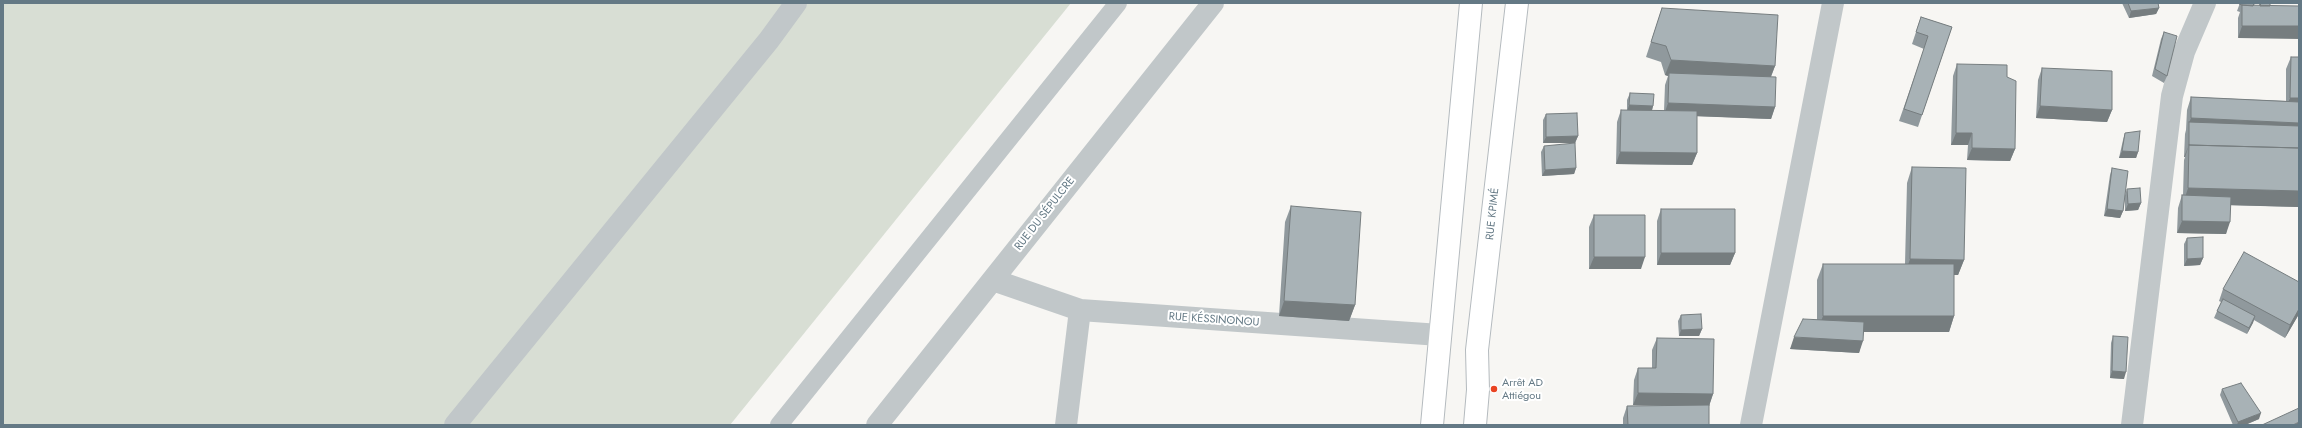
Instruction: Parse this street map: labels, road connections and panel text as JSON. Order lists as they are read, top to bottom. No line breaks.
{"streets":{"main road":["RUE KPIMÉ"],"street":["RUE DU SÉPULCRE","RUE KÉSSINONOU"]},"crossings":[["RUE DU SÉPULCRE","RUE KÉSSINONOU"]],"places":["Arrêt AD Attiégou"]}
